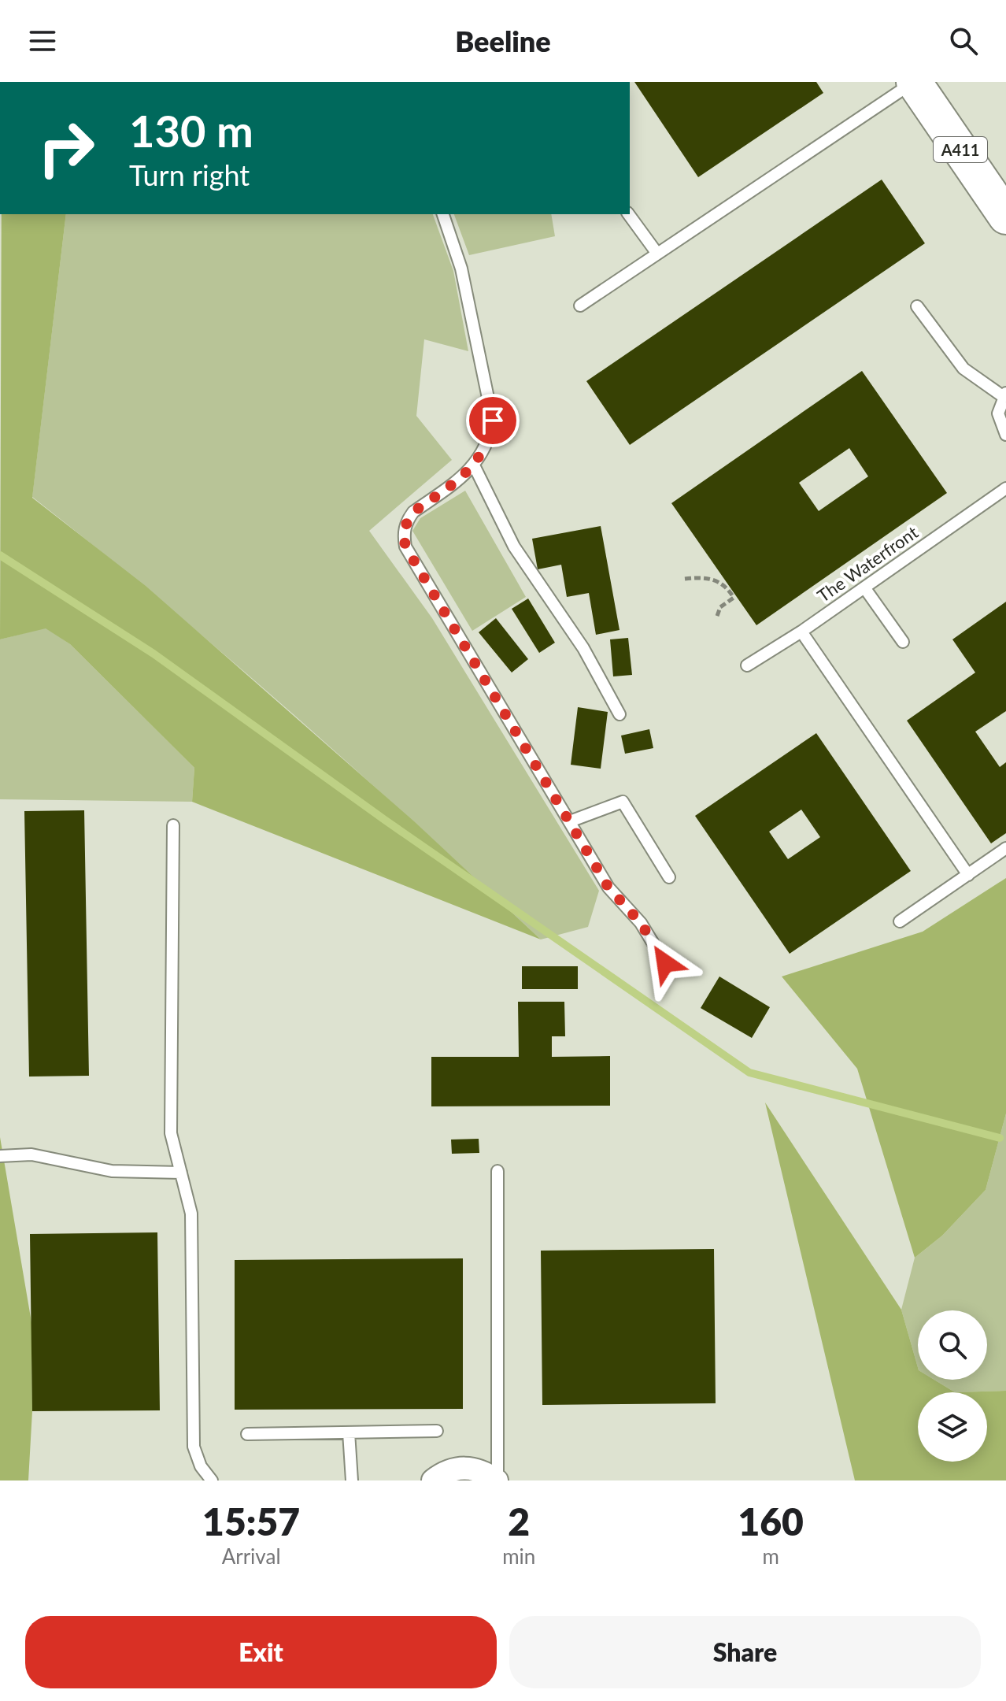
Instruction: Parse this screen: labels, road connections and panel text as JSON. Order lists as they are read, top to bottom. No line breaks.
{"streets":{"main road":["A411"],"lane":["The Waterfront"]},"page":{"header":"Beeline","turn":["130 m","Turn right"],"eta":["15:57","Arrival","2","min","160","m"],"buttons":["Exit","Share"]}}
